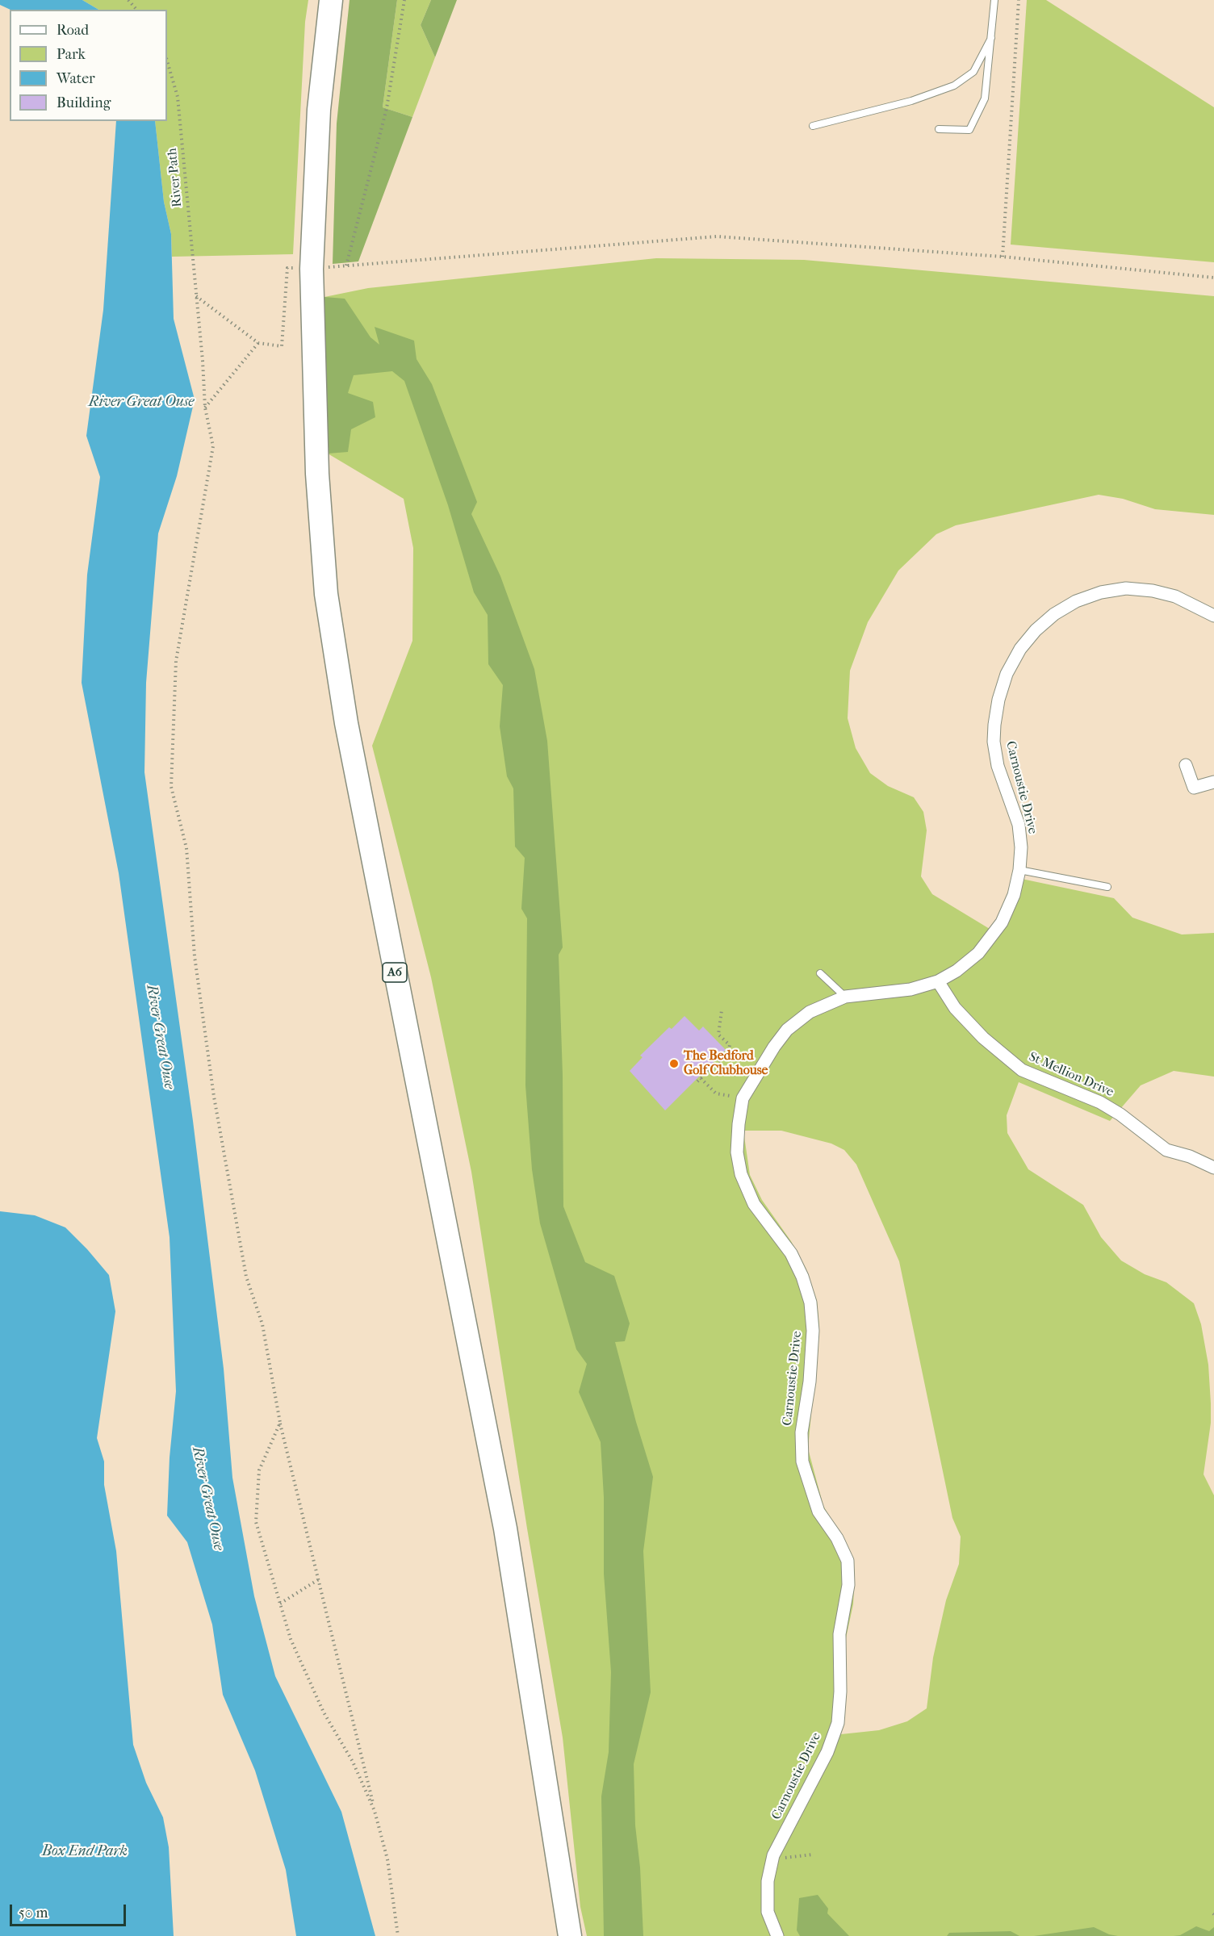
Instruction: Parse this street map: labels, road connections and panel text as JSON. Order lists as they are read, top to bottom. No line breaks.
{"streets":{"highway":["A6"],"street":["Carnoustie Drive","St Mellion Drive"],"path":["River Path"]},"crossings":[["Carnoustie Drive","St Mellion Drive"]],"water":["River Great Ouse","Box End Park"],"places":["The Bedford Golf Clubhouse"],"legend":["Road","Park","Water","Building"],"scale_bar":"50 m"}
